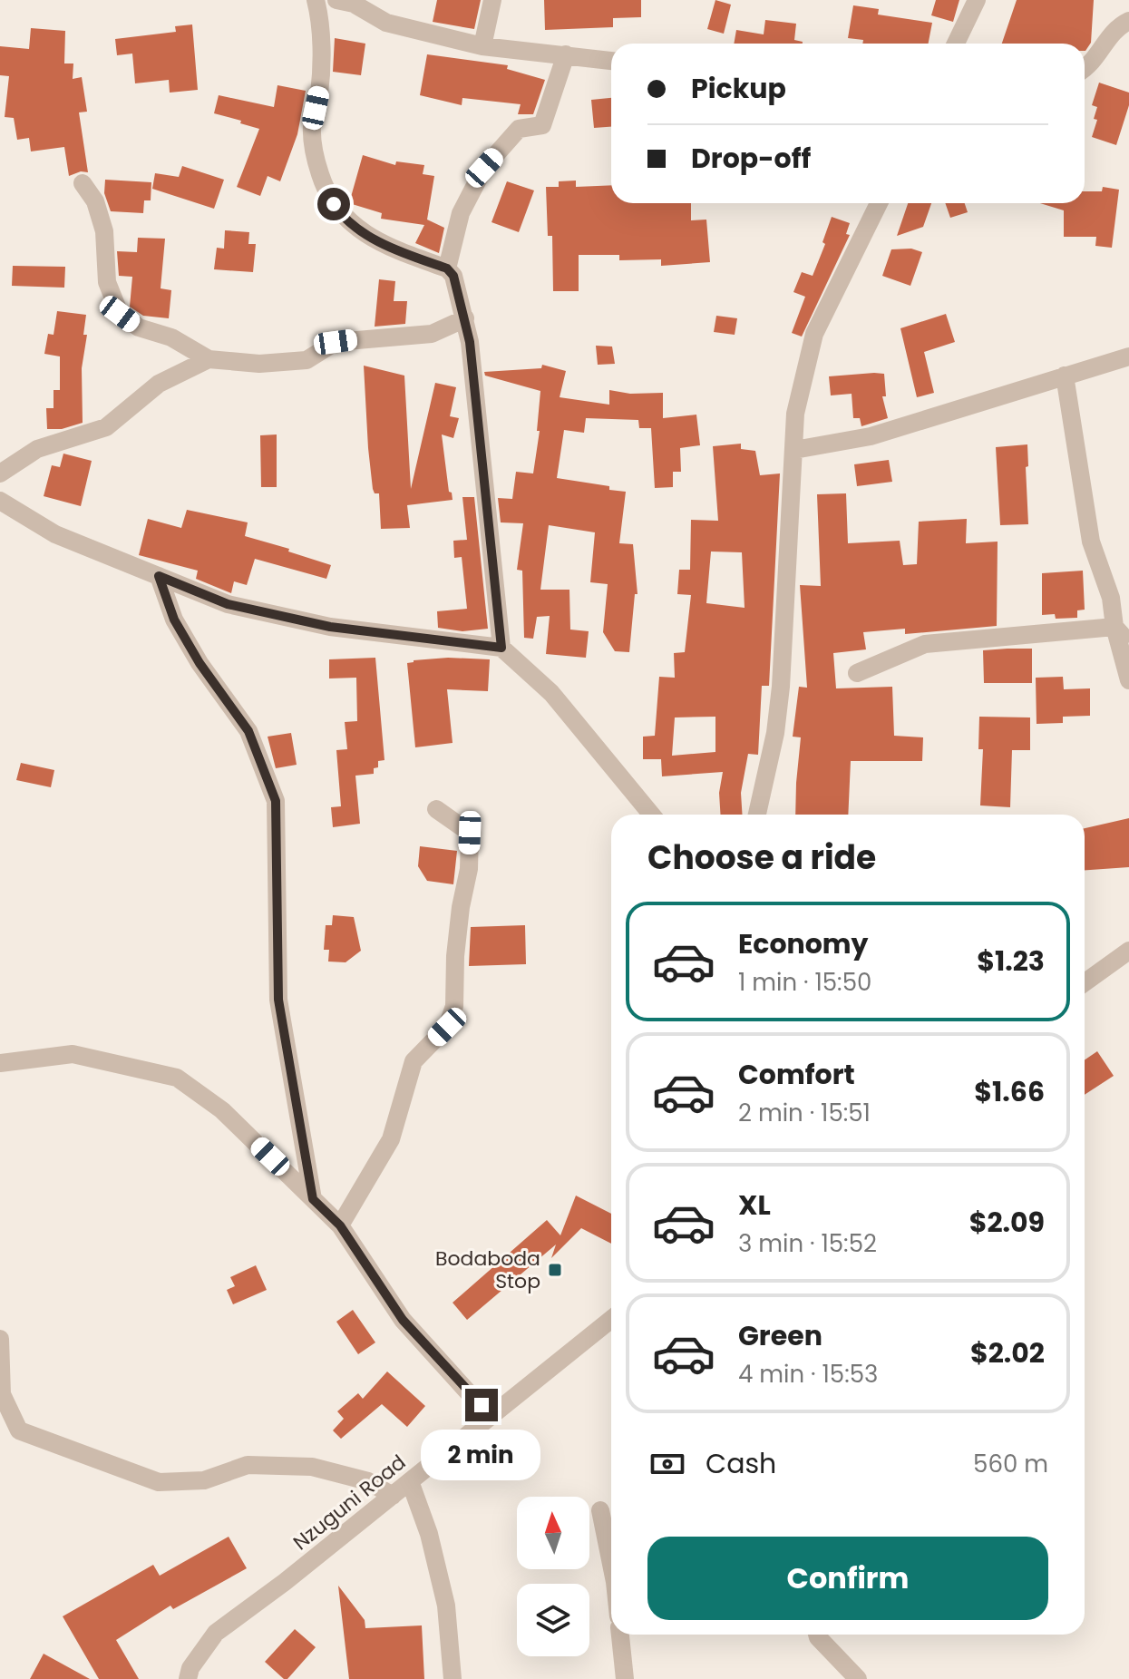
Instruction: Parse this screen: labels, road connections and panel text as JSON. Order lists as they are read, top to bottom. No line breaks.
{"streets":{"street":["Nzuguni Road"]},"places":{"transit":["Bodaboda Stop"]},"north":"top","page":{"banner":["Pickup","Drop-off"],"heading":"Choose a ride","list":[{"name":"Economy","note":"1 min · 15:50","value":"$1.23"},{"name":"Comfort","note":"2 min · 15:51","value":"$1.66"},{"name":"XL","note":"3 min · 15:52","value":"$2.09"},{"name":"Green","note":"4 min · 15:53","value":"$2.02"}],"pay":["Cash","560 m"],"bubble":"2 min","buttons":"Confirm"}}
